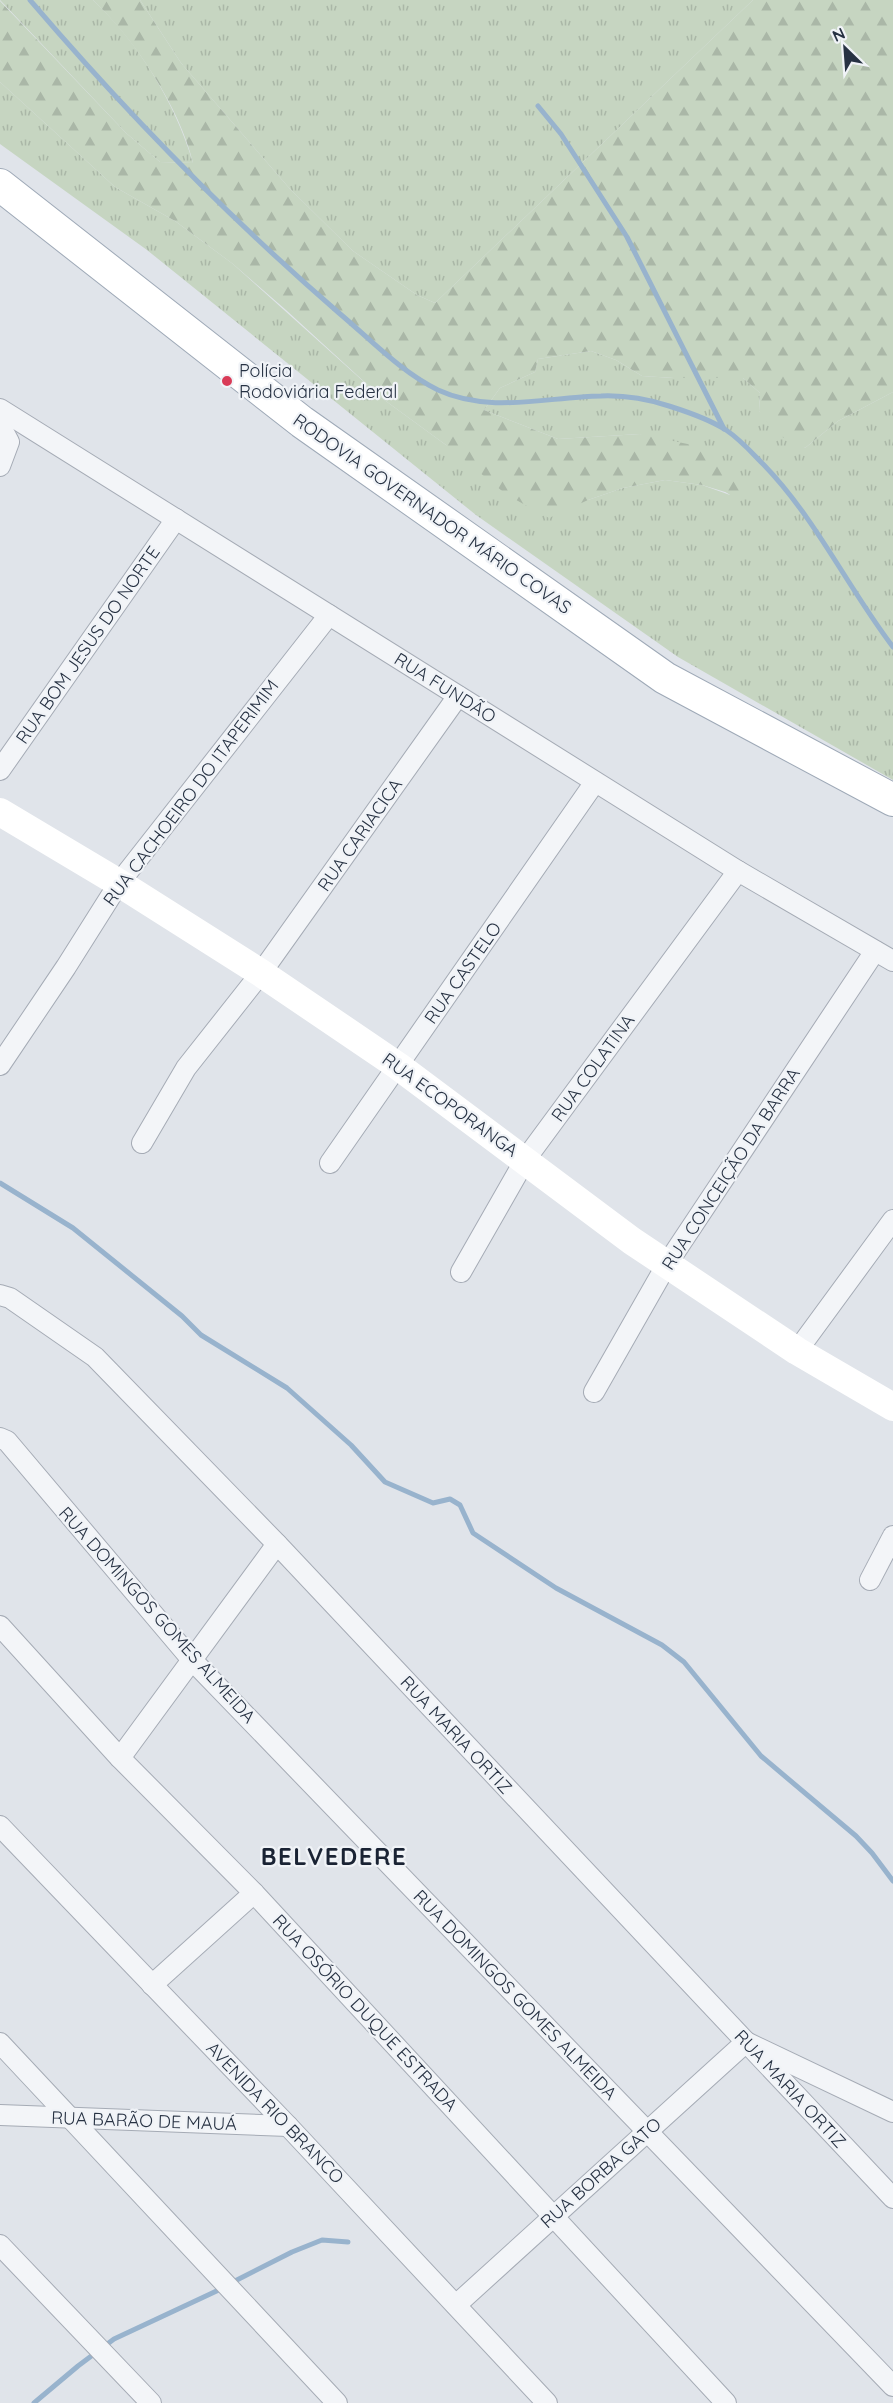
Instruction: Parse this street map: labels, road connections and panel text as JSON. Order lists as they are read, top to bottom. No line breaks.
{"streets":{"main road":["RODOVIA GOVERNADOR MÁRIO COVAS"],"street":["RUA BOM JESUS DO NORTE","RUA FUNDÃO","RUA CACHOEIRO DO ITAPERIMIM","RUA CARIACICA","RUA CASTELO","RUA COLATINA","RUA ECOPORANGA","RUA CONCEIÇÃO DA BARRA","RUA DOMINGOS GOMES ALMEIDA","RUA MARIA ORTIZ","RUA OSÓRIO DUQUE ESTRADA","AVENIDA RIO BRANCO","RUA BARÃO DE MAUÁ","RUA BORBA GATO"]},"crossings":[["RUA BOM JESUS DO NORTE","RUA FUNDÃO"],["RUA FUNDÃO","RUA CACHOEIRO DO ITAPERIMIM"],["RUA FUNDÃO","RUA CARIACICA"],["RUA FUNDÃO","RUA CASTELO"],["RUA FUNDÃO","RUA COLATINA"],["RUA FUNDÃO","RUA CONCEIÇÃO DA BARRA"],["RUA CACHOEIRO DO ITAPERIMIM","RUA ECOPORANGA"],["RUA CARIACICA","RUA ECOPORANGA"],["RUA CASTELO","RUA ECOPORANGA"],["RUA COLATINA","RUA ECOPORANGA"],["RUA ECOPORANGA","RUA CONCEIÇÃO DA BARRA"],["RUA DOMINGOS GOMES ALMEIDA","RUA BORBA GATO"],["RUA MARIA ORTIZ","RUA BORBA GATO"],["RUA OSÓRIO DUQUE ESTRADA","RUA BORBA GATO"],["AVENIDA RIO BRANCO","RUA BARÃO DE MAUÁ"],["AVENIDA RIO BRANCO","RUA BORBA GATO"]],"districts":["BELVEDERE"],"places":["Polícia Rodoviária Federal"],"north":"top left"}
